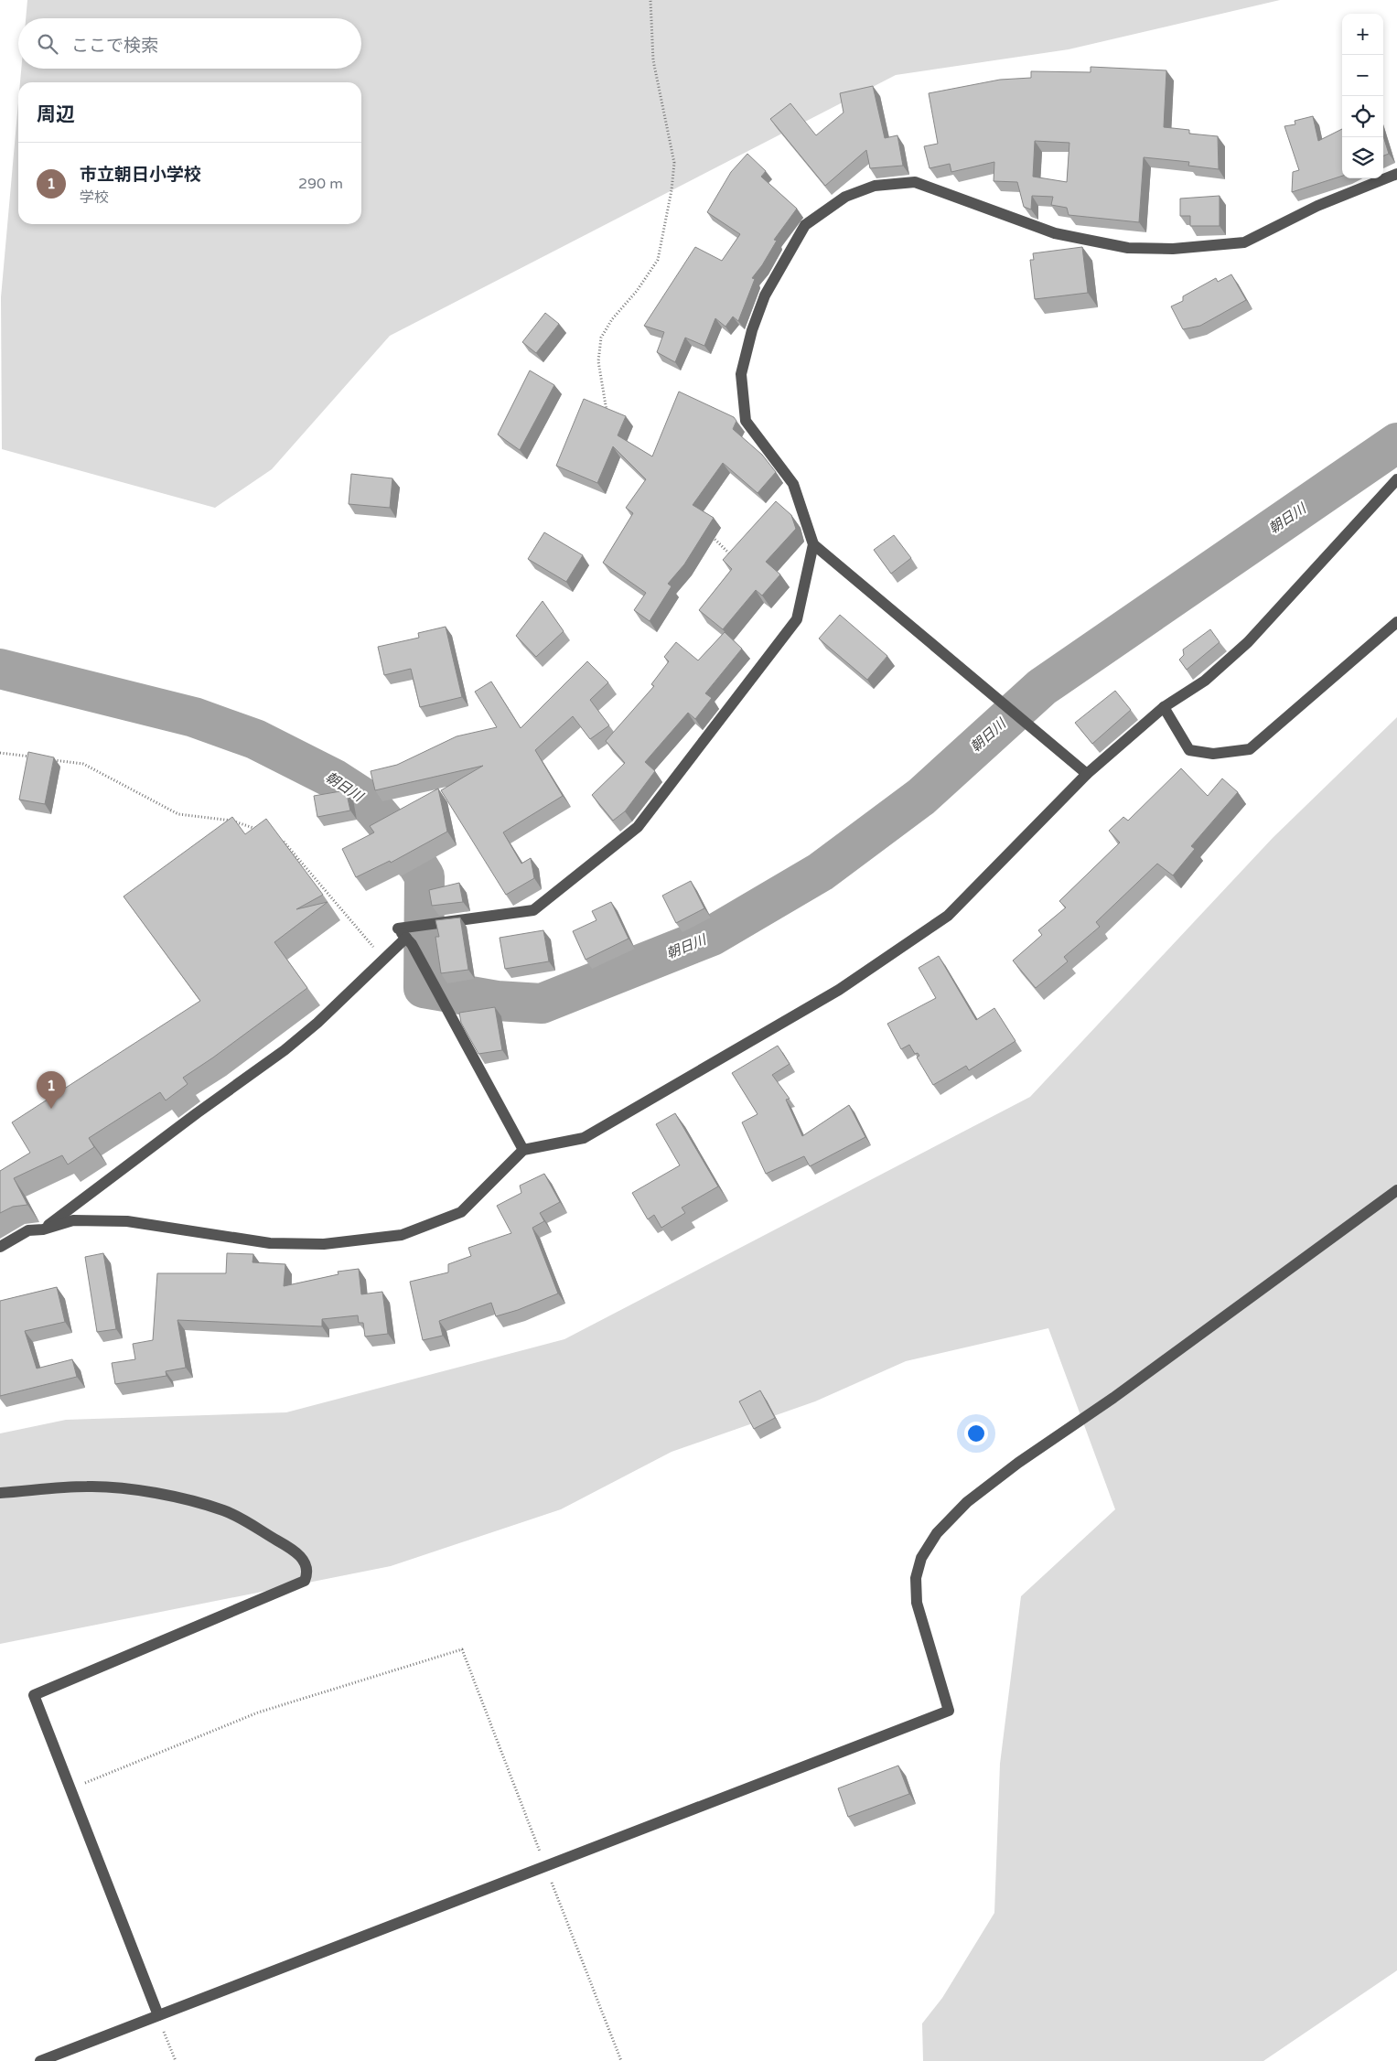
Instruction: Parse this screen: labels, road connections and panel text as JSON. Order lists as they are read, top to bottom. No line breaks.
{"water":["朝日川"],"page":{"map_buttons":["+","−"],"search":"ここで検索","heading":"周辺","list":[{"mark":"1","name":"市立朝日小学校","note":"学校","value":"290 m"}],"pins":"1"}}
